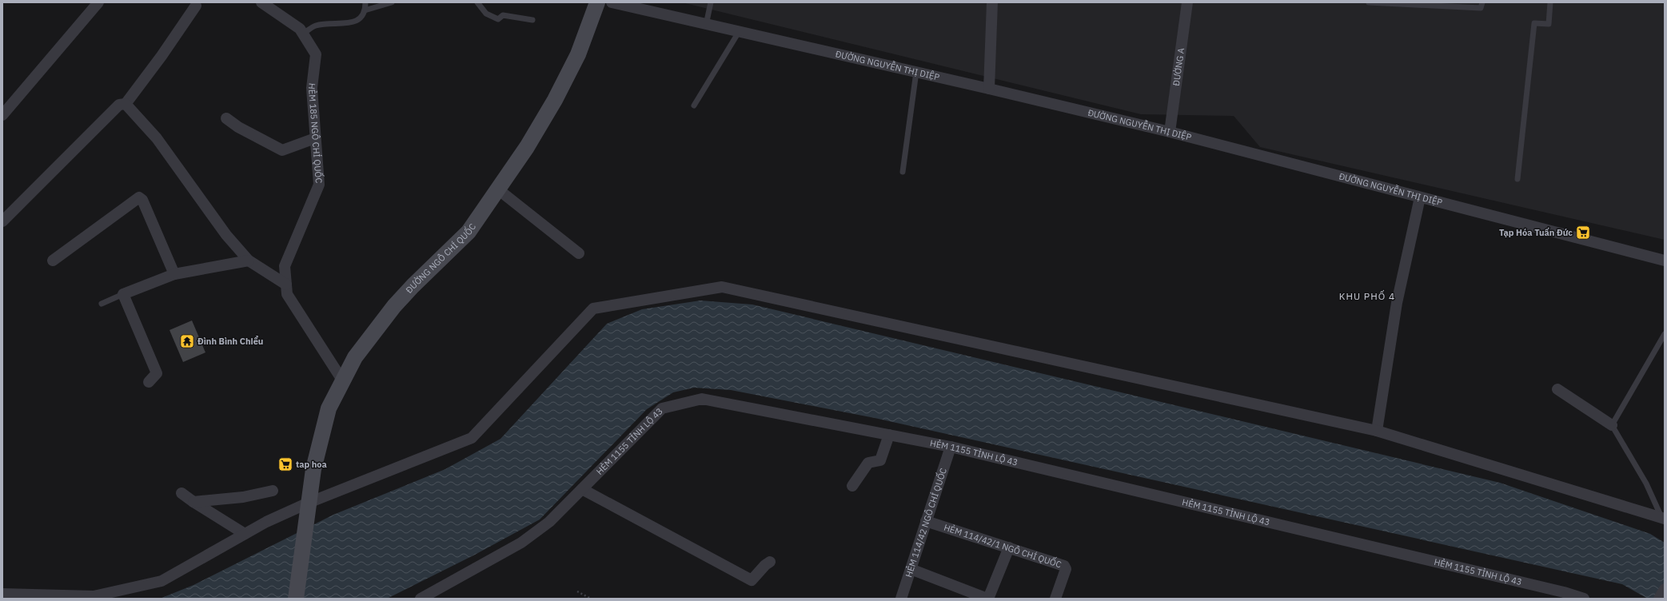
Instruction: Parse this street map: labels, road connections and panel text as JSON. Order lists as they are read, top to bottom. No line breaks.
{"streets":{"main road":["ĐƯỜNG NGÔ CHÍ QUỐC"],"street":["ĐƯỜNG NGUYỄN THỊ DIỆP","ĐƯỜNG A","HẺM 185 NGÔ CHÍ QUỐC","HẺM 1155 TỈNH LỘ 43","HẺM 114/42 NGÔ CHÍ QUỐC","HẺM 114/42/1 NGÔ CHÍ QUỐC"]},"crossings":[["ĐƯỜNG NGUYỄN THỊ DIỆP","ĐƯỜNG A"],["HẺM 185 NGÔ CHÍ QUỐC","ĐƯỜNG NGÔ CHÍ QUỐC"],["HẺM 1155 TỈNH LỘ 43","HẺM 114/42 NGÔ CHÍ QUỐC"],["HẺM 114/42 NGÔ CHÍ QUỐC","HẺM 114/42/1 NGÔ CHÍ QUỐC"]],"districts":["KHU PHỐ 4"],"places":{"supermarket":["Tạp Hóa Tuấn Đức","tap hoa"],"temple":["Đình Bình Chiểu"]}}
